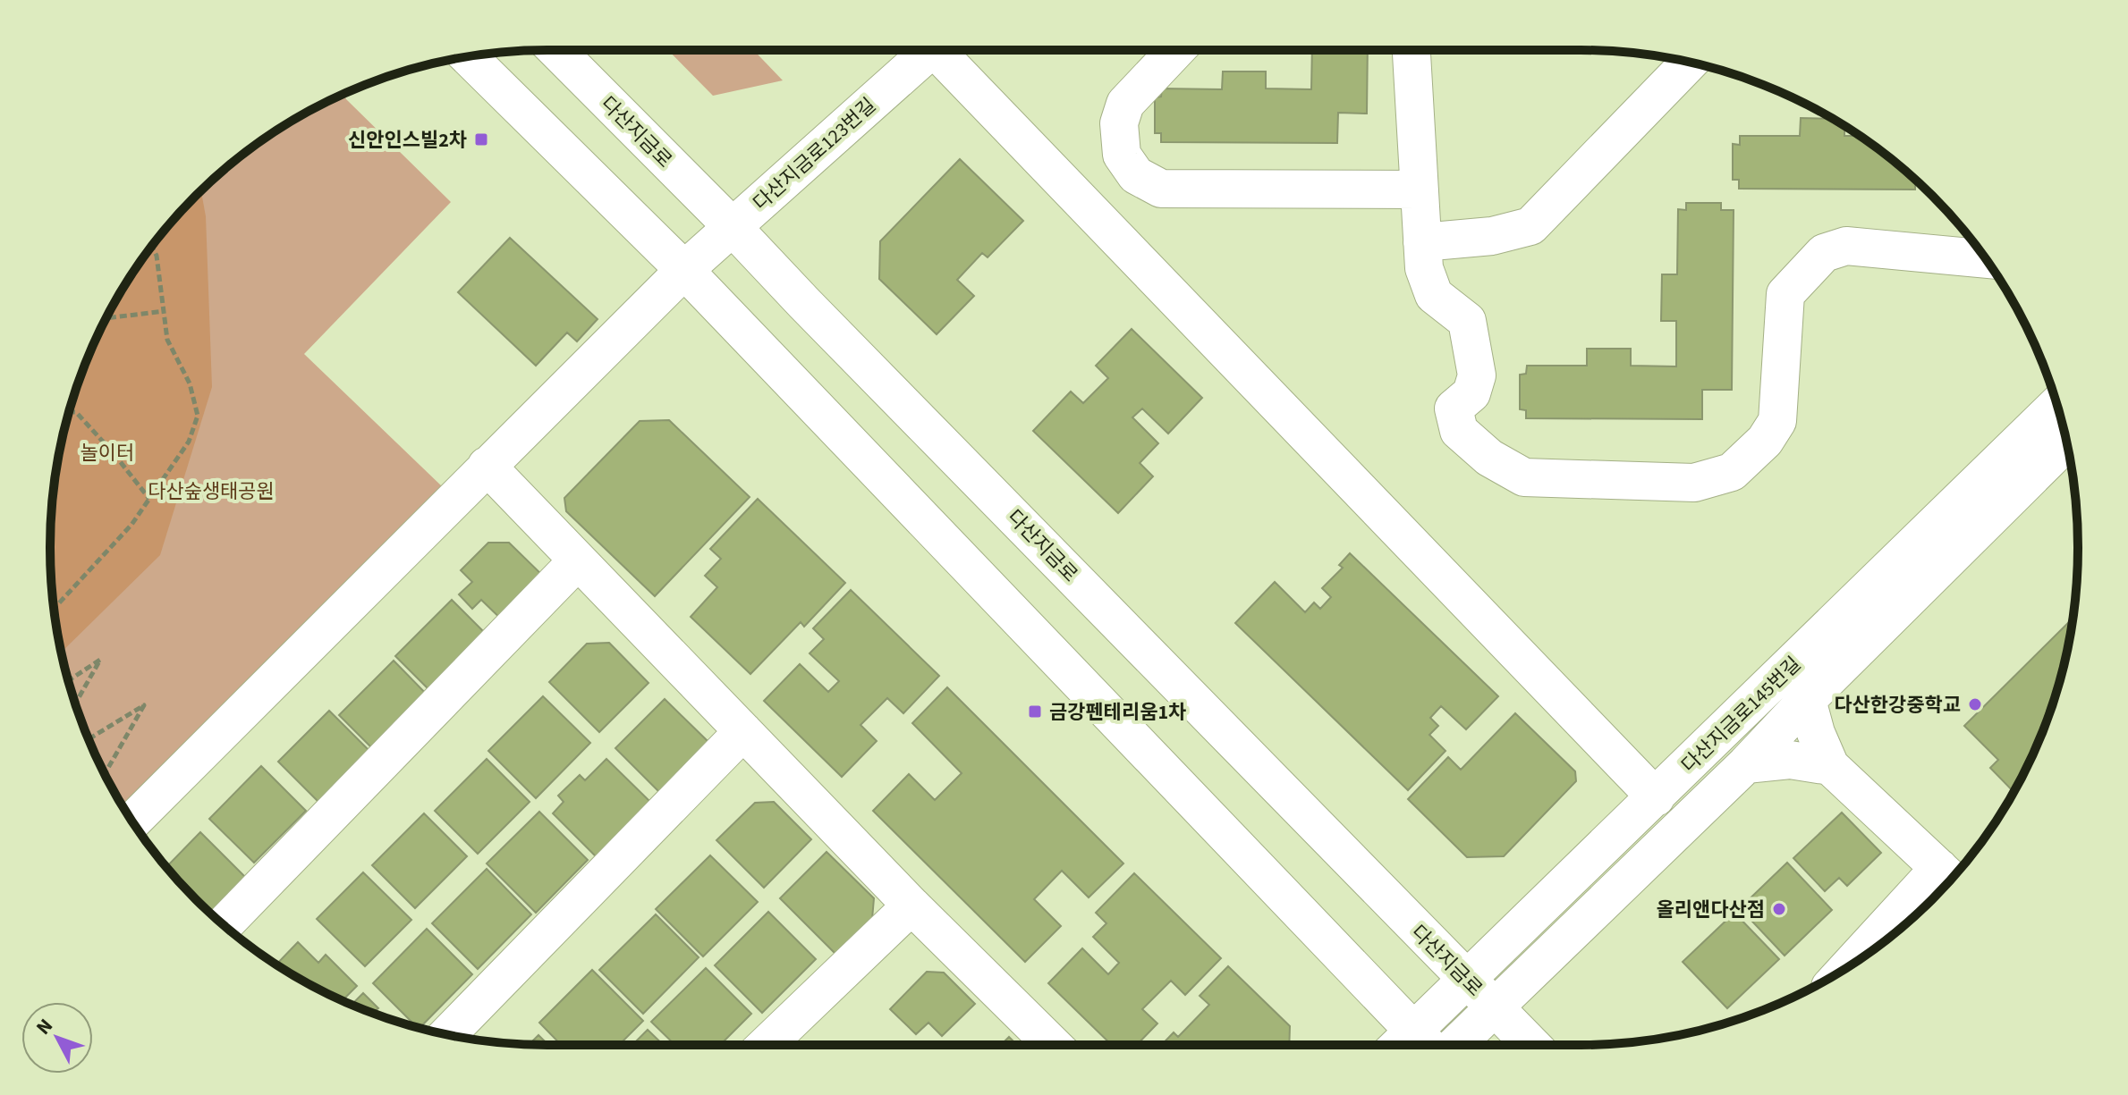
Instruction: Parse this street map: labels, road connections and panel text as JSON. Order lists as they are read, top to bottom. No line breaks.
{"streets":{"street":["다산지금로","다산지금로123번길","다산지금로145번길"]},"crossings":[["다산지금로","다산지금로123번길"],["다산지금로","다산지금로145번길"]],"parks":["놀이터","다산숲생태공원"],"places":{"transit":["신안인스빌2차","금강펜테리움1차"],"other":["다산한강중학교","올리앤다산점"]},"north":"top left"}
